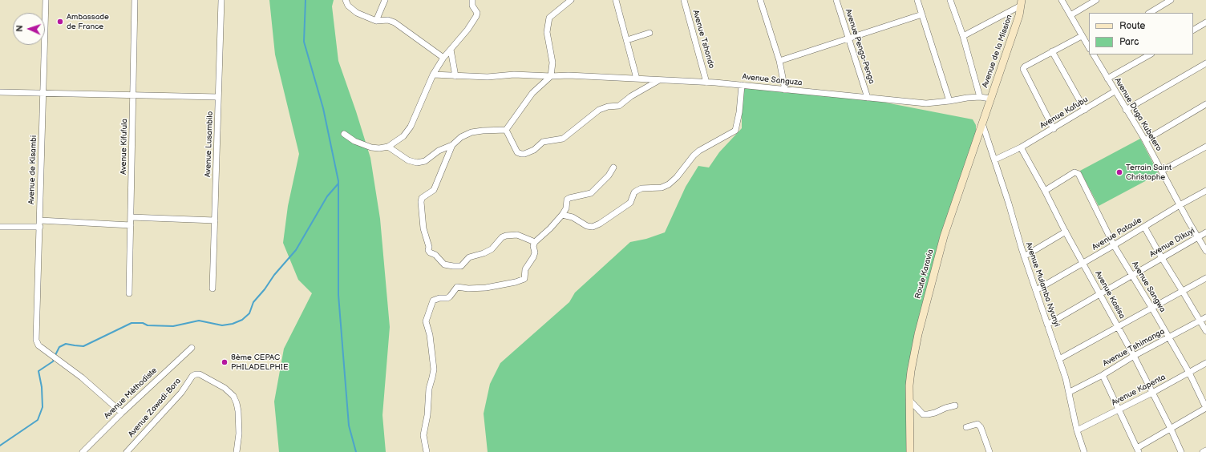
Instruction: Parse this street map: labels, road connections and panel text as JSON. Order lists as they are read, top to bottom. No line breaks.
{"streets":{"street":["Avenue Tshondo","Avenue Penga-Penga","Avenue de la Mission","Avenue Sanguza","Avenue Kafubu","Avenue Duga Kubetero","Avenue Lusambilo","Avenue Kifufula","Avenue de Kisambi","Avenue Pataule","Avenue Dikuyi","Route Karavia","Avenue Mulamba Nyunyi","Avenue Sangwa","Avenue Kasisa","Avenue Tshimanga","Avenue Kapenta","Avenue Méthodiste","Avenue Zawadi-Bora"]},"crossings":[["Avenue Tshondo","Avenue Sanguza"],["Avenue Penga-Penga","Avenue Sanguza"],["Avenue de la Mission","Avenue Sanguza"],["Avenue de la Mission","Route Karavia"],["Avenue Kafubu","Avenue Duga Kubetero"],["Avenue Kafubu","Avenue Mulamba Nyunyi"],["Avenue Kafubu","Avenue Kasisa"],["Avenue Duga Kubetero","Avenue Pataule"],["Avenue Duga Kubetero","Avenue Dikuyi"],["Avenue de Kisambi","Avenue Méthodiste"],["Avenue Pataule","Avenue Mulamba Nyunyi"],["Avenue Pataule","Avenue Sangwa"],["Avenue Pataule","Avenue Kasisa"],["Avenue Dikuyi","Avenue Mulamba Nyunyi"],["Avenue Dikuyi","Avenue Sangwa"],["Avenue Dikuyi","Avenue Kasisa"],["Route Karavia","Avenue Mulamba Nyunyi"],["Avenue Mulamba Nyunyi","Avenue Tshimanga"],["Avenue Mulamba Nyunyi","Avenue Kapenta"],["Avenue Sangwa","Avenue Kasisa"],["Avenue Sangwa","Avenue Tshimanga"],["Avenue Sangwa","Avenue Kapenta"],["Avenue Kasisa","Avenue Tshimanga"],["Avenue Kasisa","Avenue Kapenta"]],"places":["Ambassade de France","Terrain Saint Christophe","8ème CEPAC PHILADELPHIE"],"legend":["Route","Parc"],"north":"left"}
